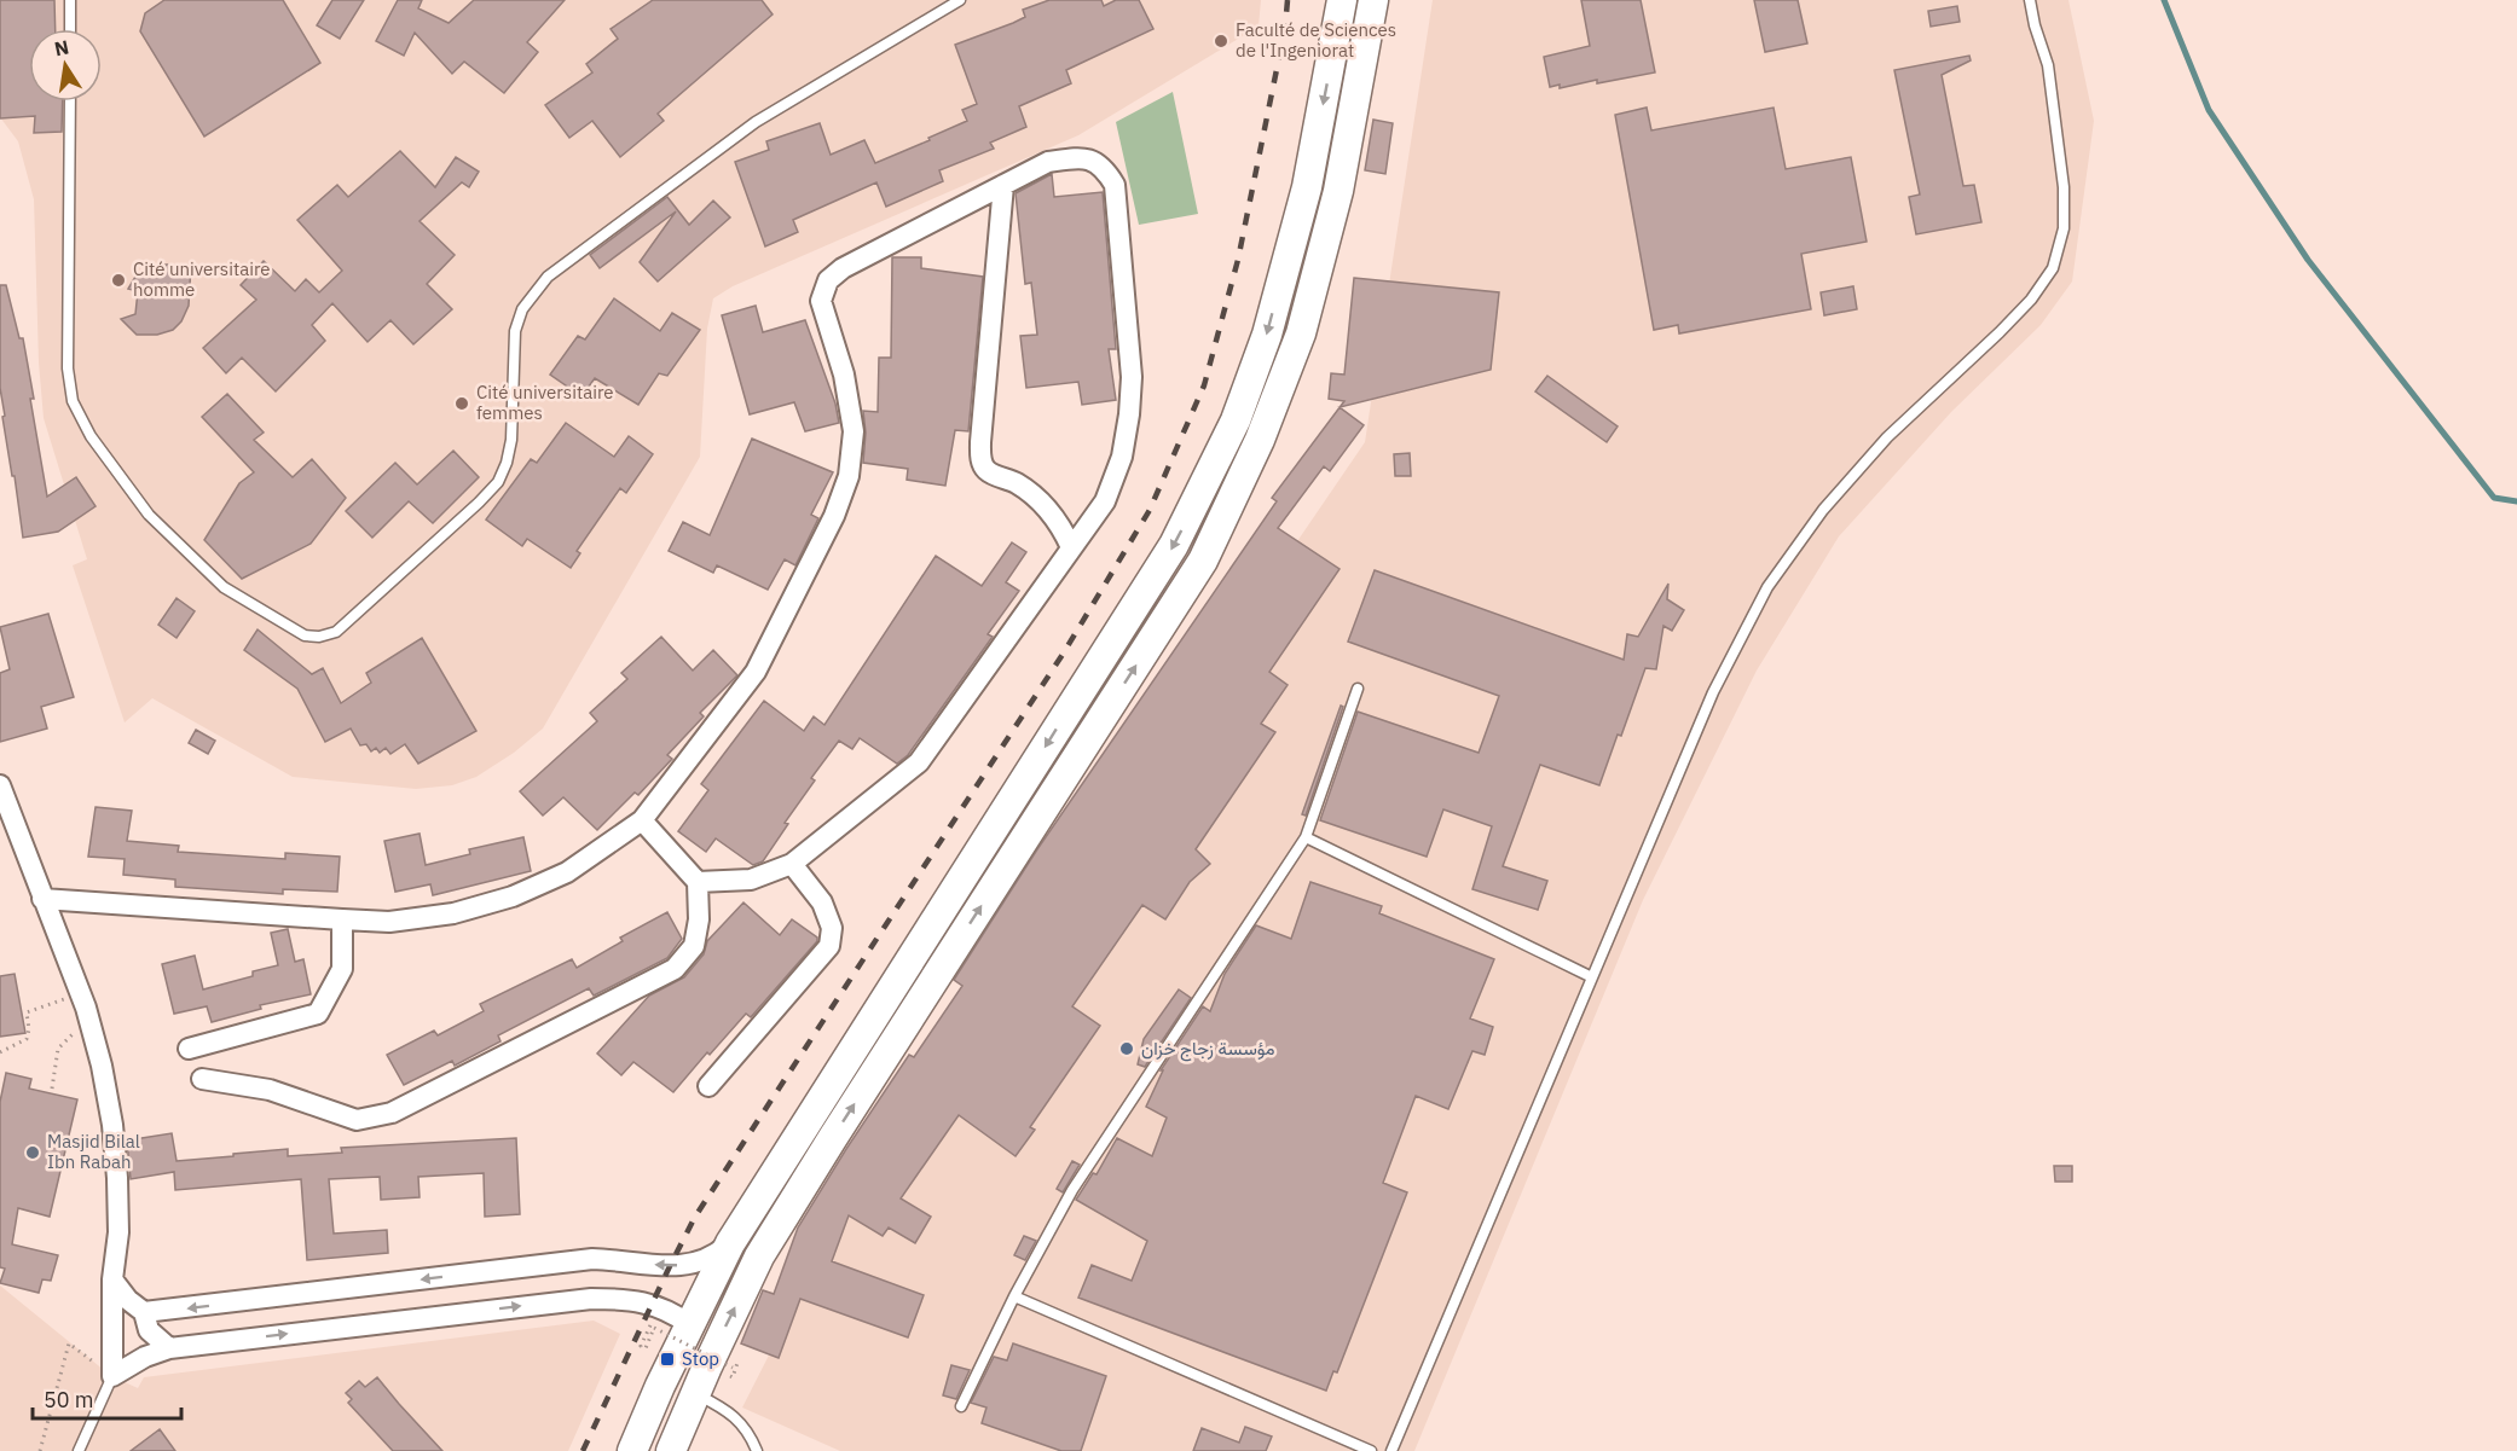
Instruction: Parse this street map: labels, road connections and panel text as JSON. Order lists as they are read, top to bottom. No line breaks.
{"places":{"other":["Faculté de Sciences de l'Ingeniorat","Cité universitaire homme","Cité universitaire femmes","مؤسسة زجاج خزان","Masjid Bilal Ibn Rabah"],"transit":["Stop"]},"scale_bar":"50 m","north":"top"}
